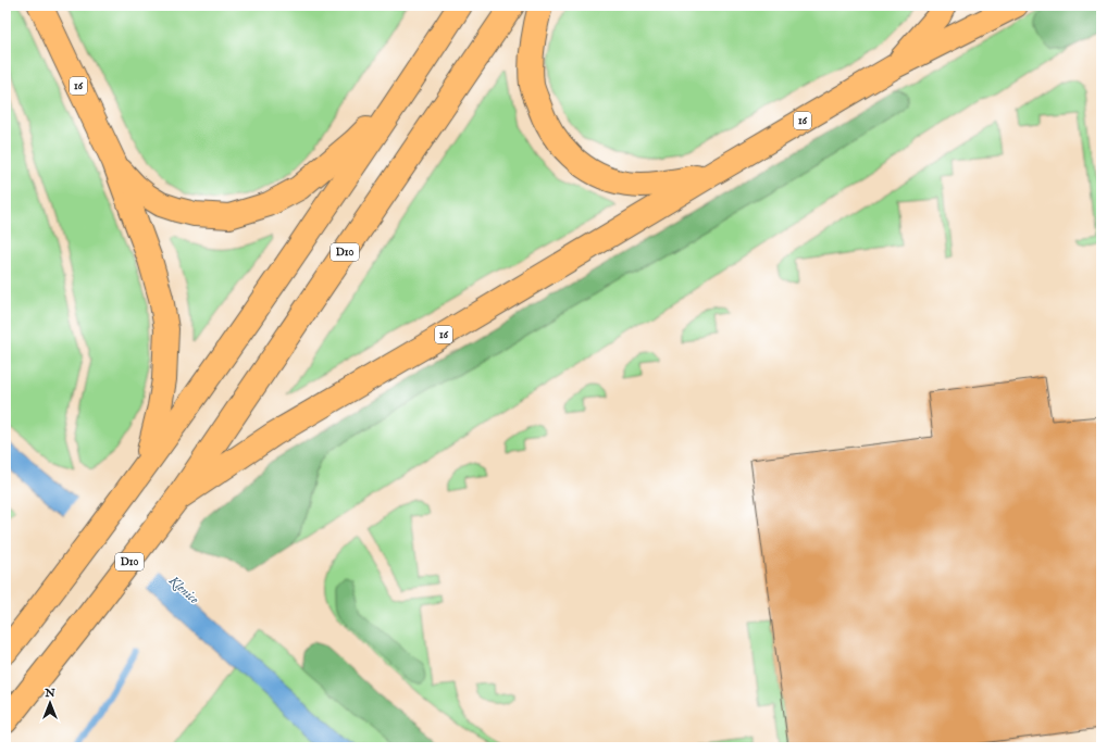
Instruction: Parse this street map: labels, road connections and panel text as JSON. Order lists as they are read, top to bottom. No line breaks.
{"streets":{"highway":["16","D10"]},"crossings":[["16","D10"]],"water":["Klenice"],"north":"top"}
